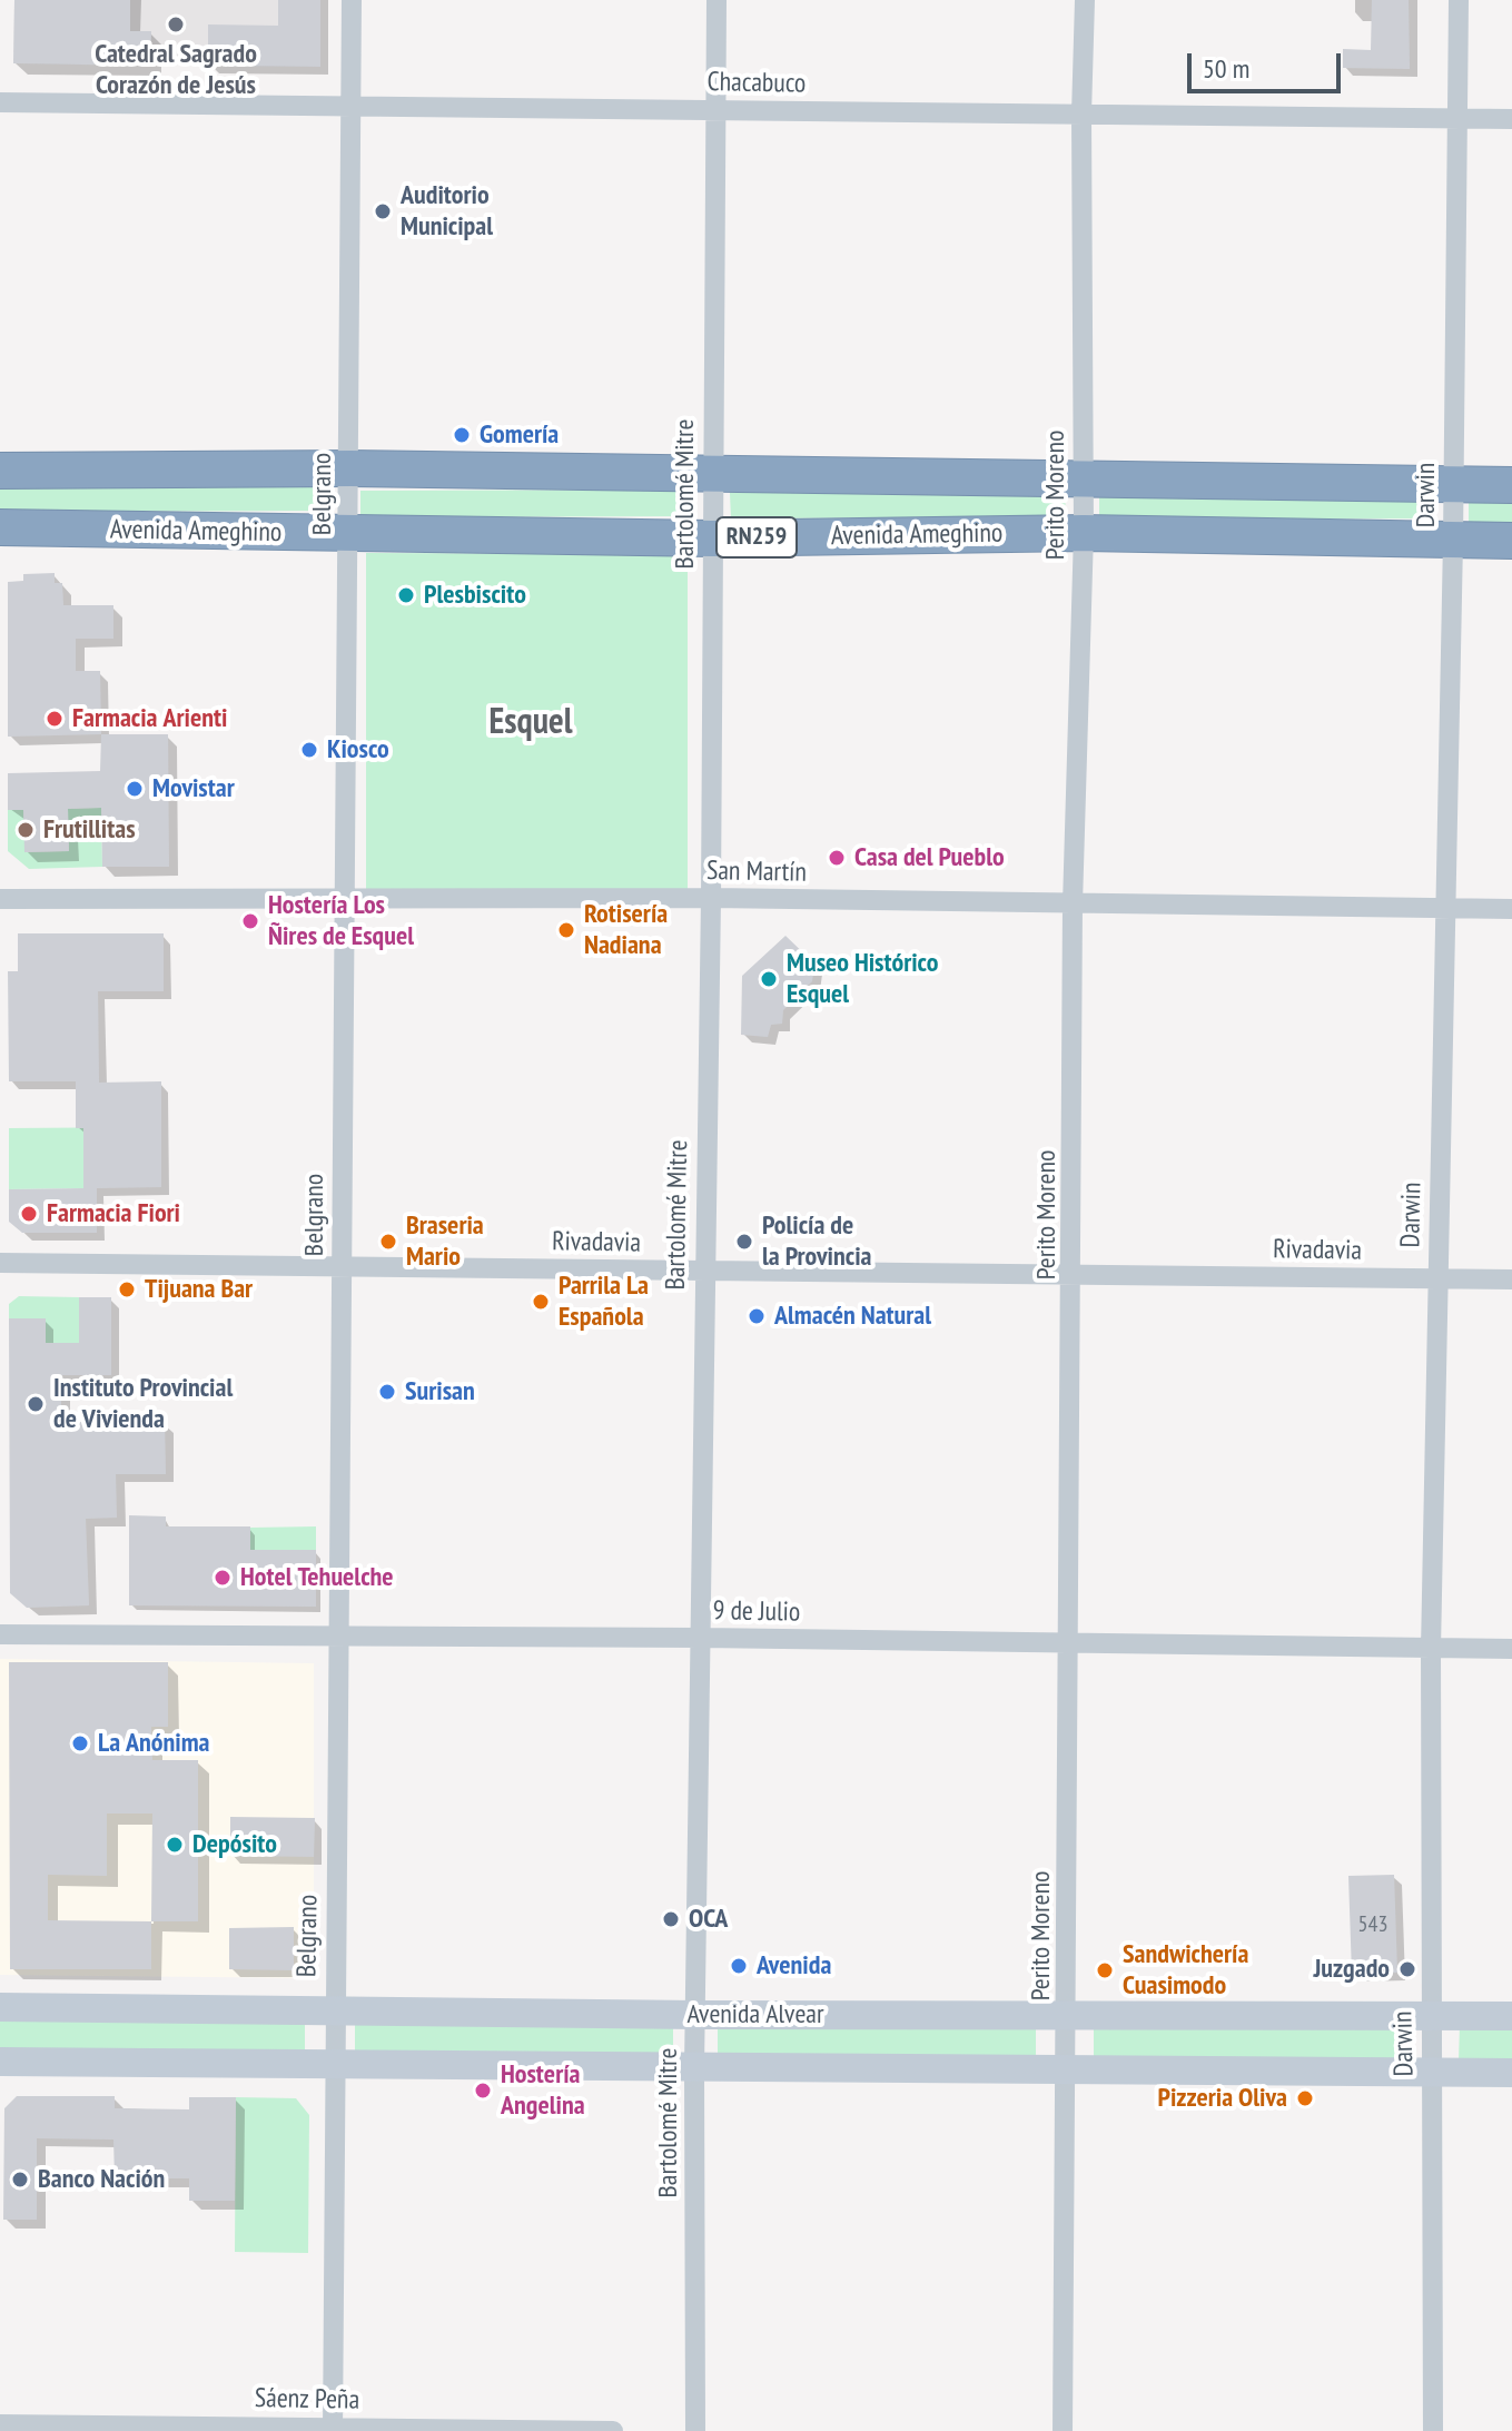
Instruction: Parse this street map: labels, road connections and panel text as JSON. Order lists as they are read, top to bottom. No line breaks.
{"streets":{"highway":["Avenida Ameghino","RN259"],"main road":["Avenida Alvear"],"street":["Chacabuco","Belgrano","Bartolomé Mitre","Perito Moreno","Darwin","San Martín","Rivadavia","9 de Julio","Sáenz Peña"]},"crossings":[["Chacabuco","Belgrano"],["Chacabuco","Bartolomé Mitre"],["Chacabuco","Perito Moreno"],["Chacabuco","Darwin"],["Belgrano","Avenida Ameghino"],["Belgrano","San Martín"],["Belgrano","Rivadavia"],["Belgrano","9 de Julio"],["Belgrano","Avenida Alvear"],["Belgrano","Sáenz Peña"],["Bartolomé Mitre","Avenida Ameghino"],["Bartolomé Mitre","San Martín"],["Bartolomé Mitre","Rivadavia"],["Bartolomé Mitre","9 de Julio"],["Bartolomé Mitre","Avenida Alvear"],["Perito Moreno","Avenida Ameghino"],["Perito Moreno","San Martín"],["Perito Moreno","Rivadavia"],["Perito Moreno","9 de Julio"],["Perito Moreno","Avenida Alvear"],["Darwin","Avenida Ameghino"],["Darwin","San Martín"],["Darwin","Rivadavia"],["Darwin","9 de Julio"],["Darwin","Avenida Alvear"]],"districts":["Esquel"],"places":["Catedral Sagrado Corazón de Jesús","Auditorio Municipal","Gomería","Plesbiscito","Farmacia Arienti","Kiosco","Movistar","Frutillitas","Casa del Pueblo","Hostería Los Ñires de Esquel","Rotisería Nadiana","Museo Histórico Esquel","Farmacia Fiori","Braseria Mario","Policía de la Provincia","Tijuana Bar","Parrila La Española","Almacén Natural","Surisan","Instituto Provincial de Vivienda","Hotel Tehuelche","La Anónima","Depósito","OCA","Avenida","Juzgado","Sandwichería Cuasimodo","Hostería Angelina","Pizzeria Oliva","Banco Nación"],"house_numbers":["543"],"scale_bar":"50 m"}
